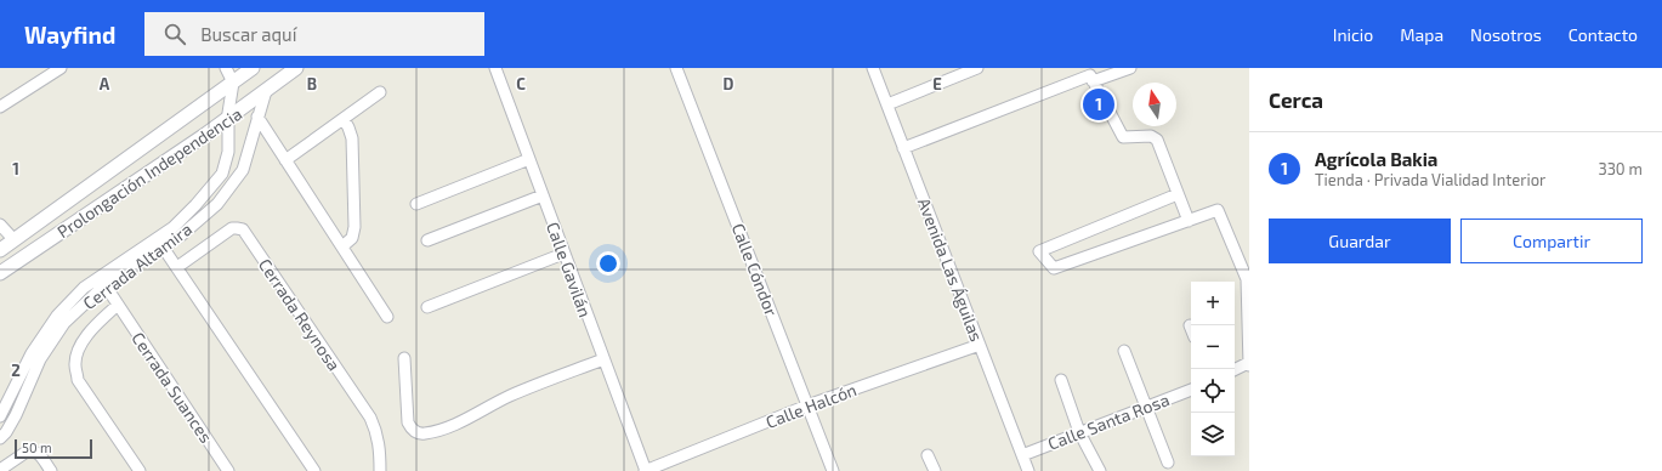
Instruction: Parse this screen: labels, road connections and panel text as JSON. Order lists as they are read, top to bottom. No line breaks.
{"streets":{"street":["Prolongación Independencia","Cerrada Altamira","Calle Gavilán","Calle Cóndor","Avenida Las Águilas","Cerrada Reynosa","Cerrada Suances","Calle Halcón","Calle Santa Rosa"]},"crossings":[["Prolongación Independencia","Cerrada Altamira"],["Cerrada Altamira","Cerrada Suances"],["Calle Gavilán","Calle Halcón"],["Calle Cóndor","Calle Halcón"],["Avenida Las Águilas","Calle Halcón"],["Avenida Las Águilas","Calle Santa Rosa"]],"scale_bar":"50 m","north":"top","page":{"header":"Wayfind","search":"Buscar aquí","nav":["Inicio","Mapa","Nosotros","Contacto"],"heading":"Cerca","pins":"1","list":[{"mark":"1","name":"Agrícola Bakia","note":"Tienda · Privada Vialidad Interior","value":"330 m"}],"buttons":["Guardar","Compartir"],"map_buttons":["+","−"],"scale":"50 m"},"grid":{"columns":["A","B","C","D","E"],"rows":["1","2"]}}
